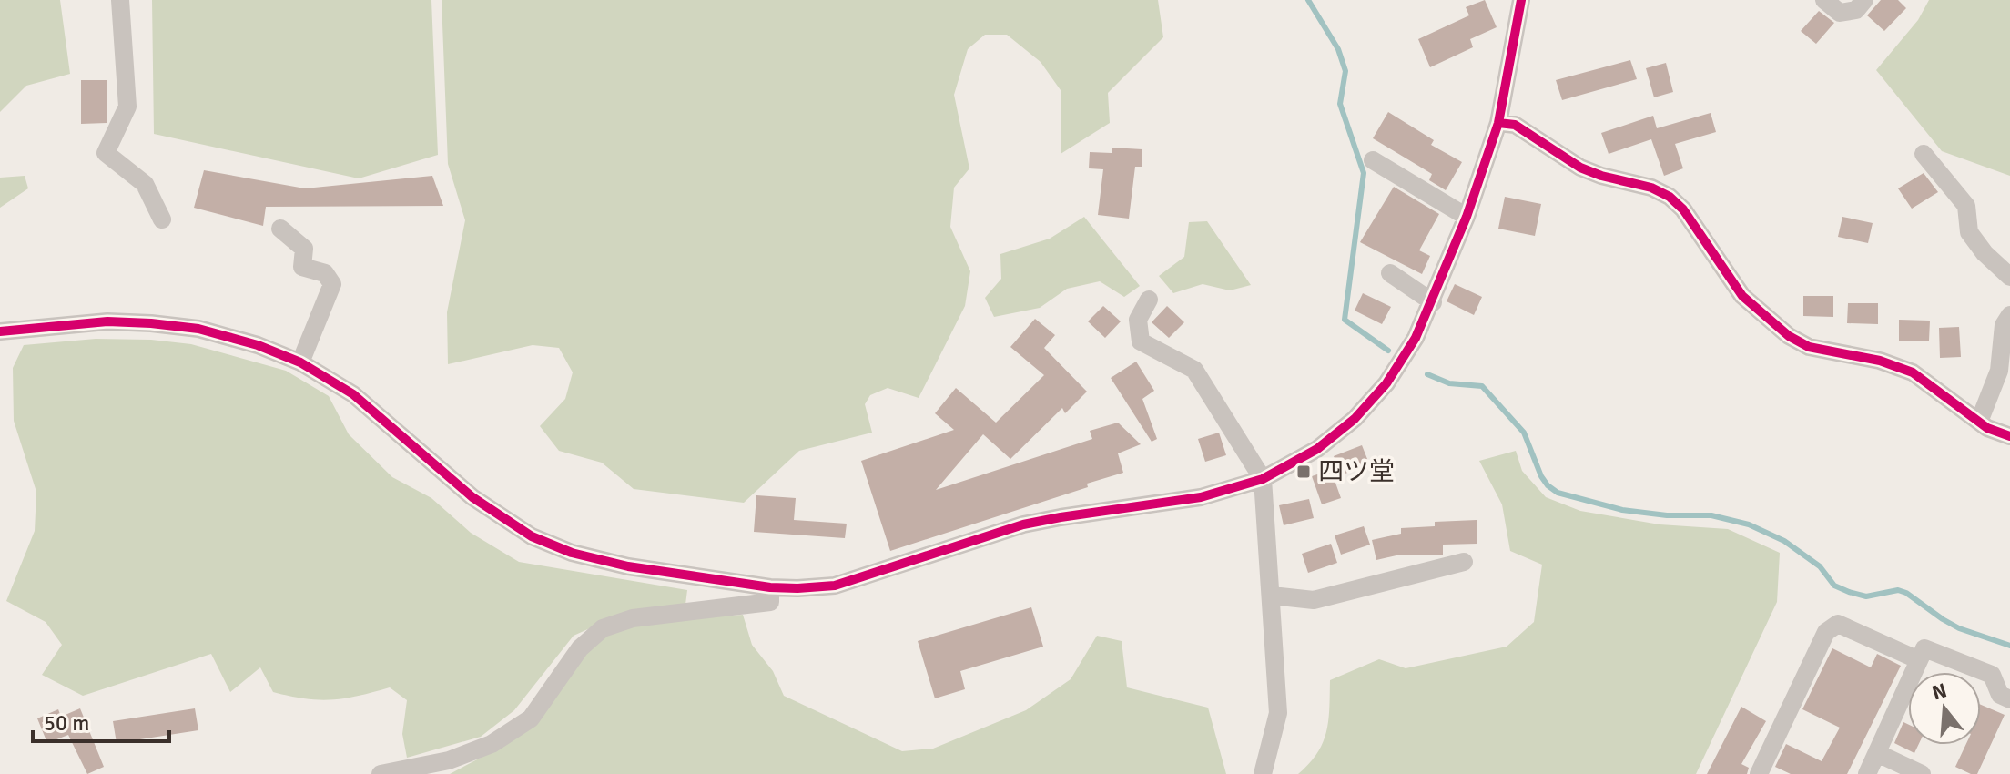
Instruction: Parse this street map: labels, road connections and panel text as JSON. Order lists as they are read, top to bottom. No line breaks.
{"places":{"transit":["四ツ堂"]},"scale_bar":"50 m","north":"top"}
